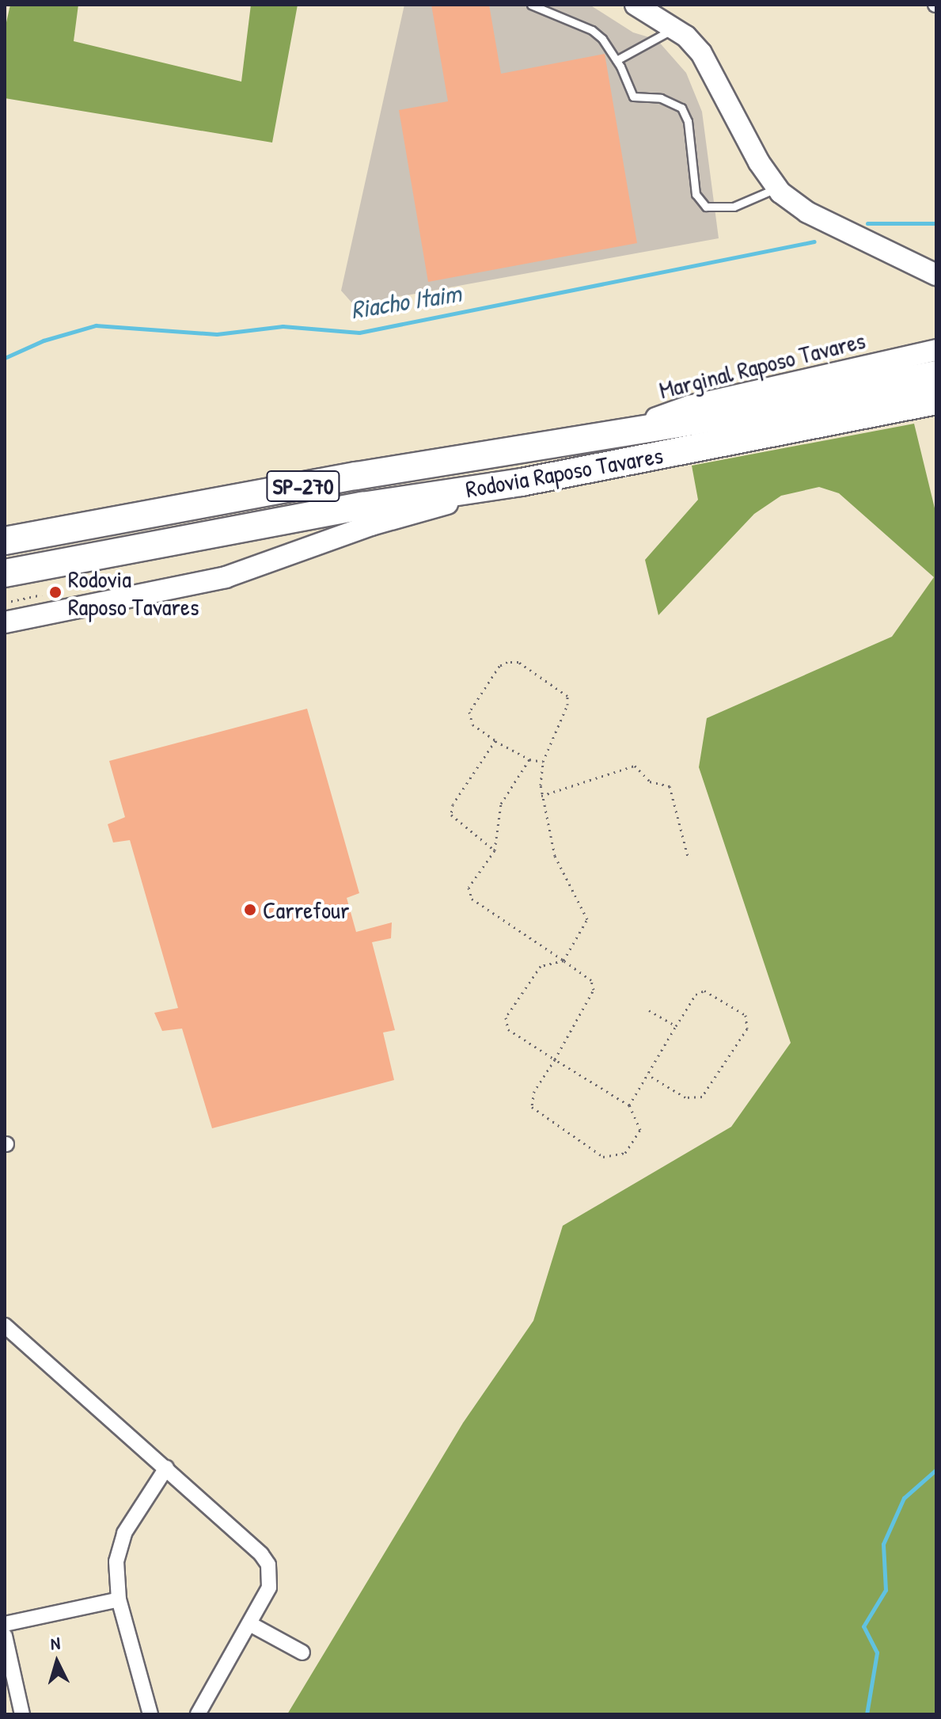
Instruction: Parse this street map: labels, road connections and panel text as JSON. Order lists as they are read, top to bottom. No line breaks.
{"streets":{"highway":["Rodovia Raposo Tavares","SP-270"],"main road":["Marginal Raposo Tavares"]},"crossings":[["Marginal Raposo Tavares","Rodovia Raposo Tavares"]],"water":["Riacho Itaim"],"places":["Rodovia Raposo Tavares","Carrefour"],"north":"top"}
